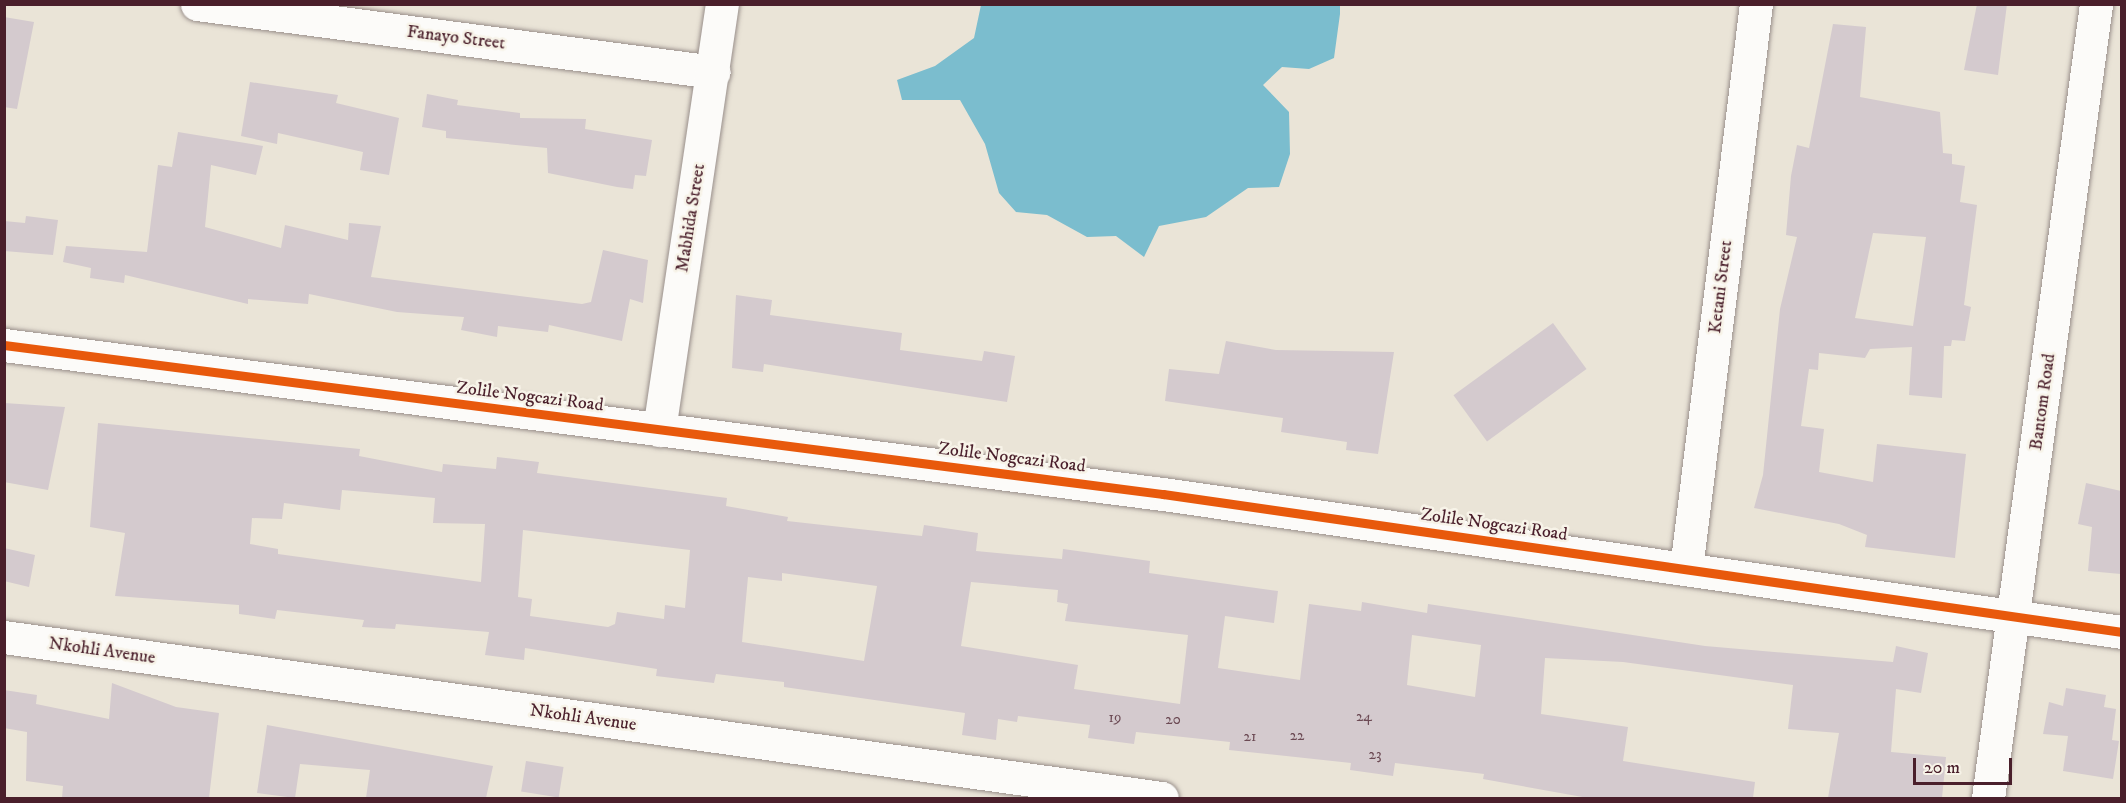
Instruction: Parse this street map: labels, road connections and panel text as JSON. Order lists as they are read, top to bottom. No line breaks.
{"streets":{"street":["Fanayo Street","Mabhida Street","Ketani Street","Zolile Nogcazi Road","Bantom Road","Nkohli Avenue"]},"crossings":[["Fanayo Street","Mabhida Street"],["Mabhida Street","Zolile Nogcazi Road"],["Ketani Street","Zolile Nogcazi Road"],["Zolile Nogcazi Road","Bantom Road"]],"house_numbers":["24","19","20","22","21","23"],"scale_bar":"20 m"}
